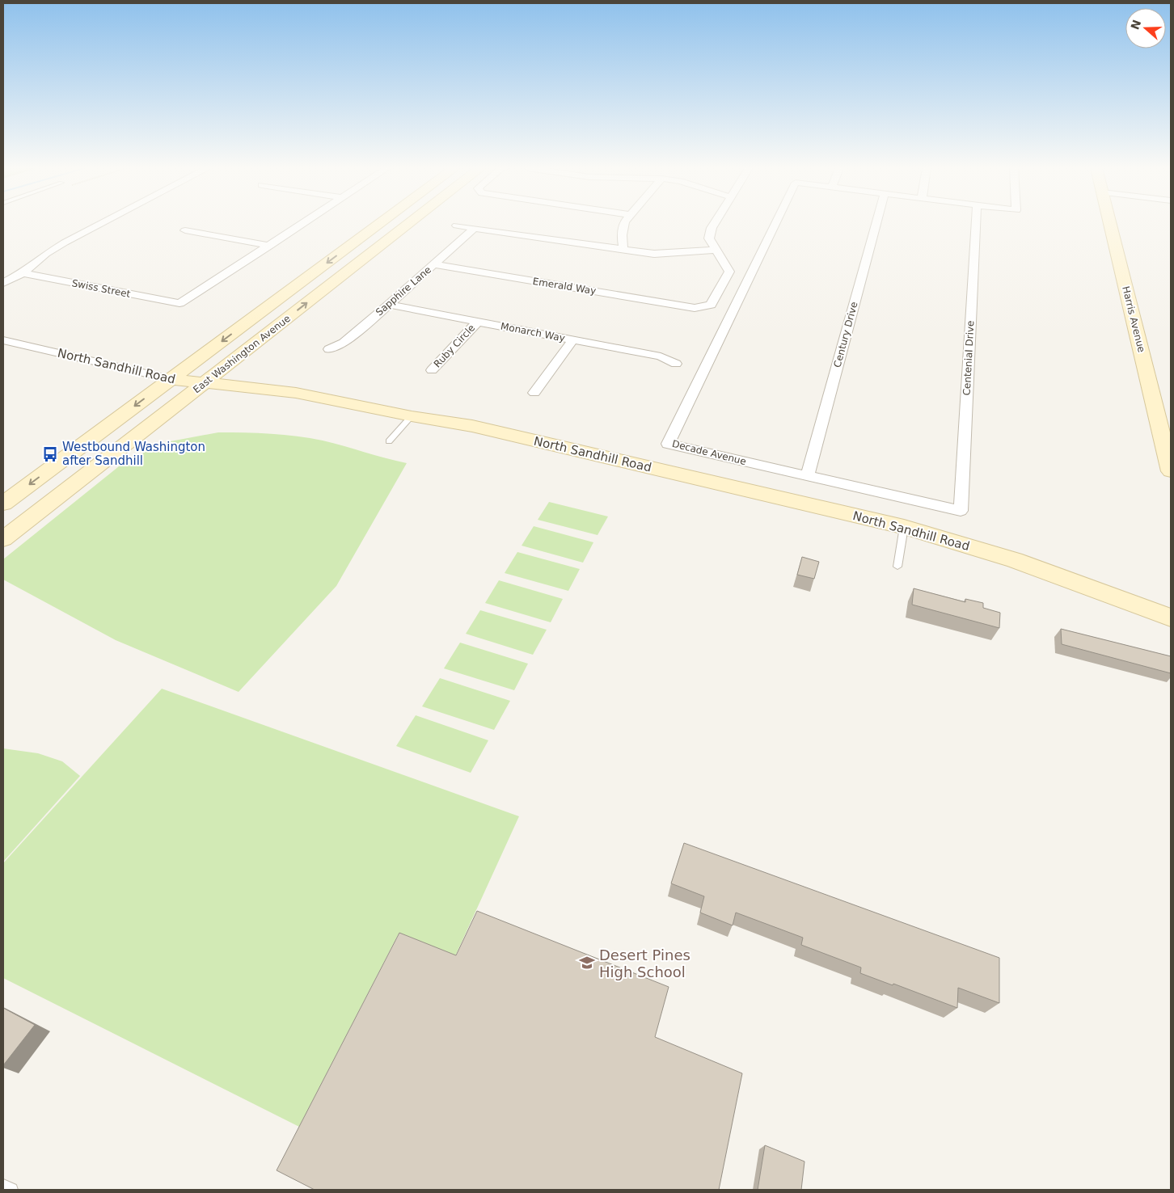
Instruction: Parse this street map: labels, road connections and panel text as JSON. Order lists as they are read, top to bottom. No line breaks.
{"streets":{"main road":["Harris Avenue","East Washington Avenue","North Sandhill Road"],"street":["Emerald Way","Swiss Street","Sapphire Lane","Monarch Way","Century Drive","Ruby Circle","Centenial Drive","Decade Avenue"]},"crossings":[["Emerald Way","Sapphire Lane"],["Sapphire Lane","Monarch Way"],["Monarch Way","Ruby Circle"],["Century Drive","Decade Avenue"],["East Washington Avenue","North Sandhill Road"],["Centenial Drive","Decade Avenue"]],"places":{"bus stop":["Westbound Washington after Sandhill"],"school or university":["Desert Pines High School"]},"north":"left"}
